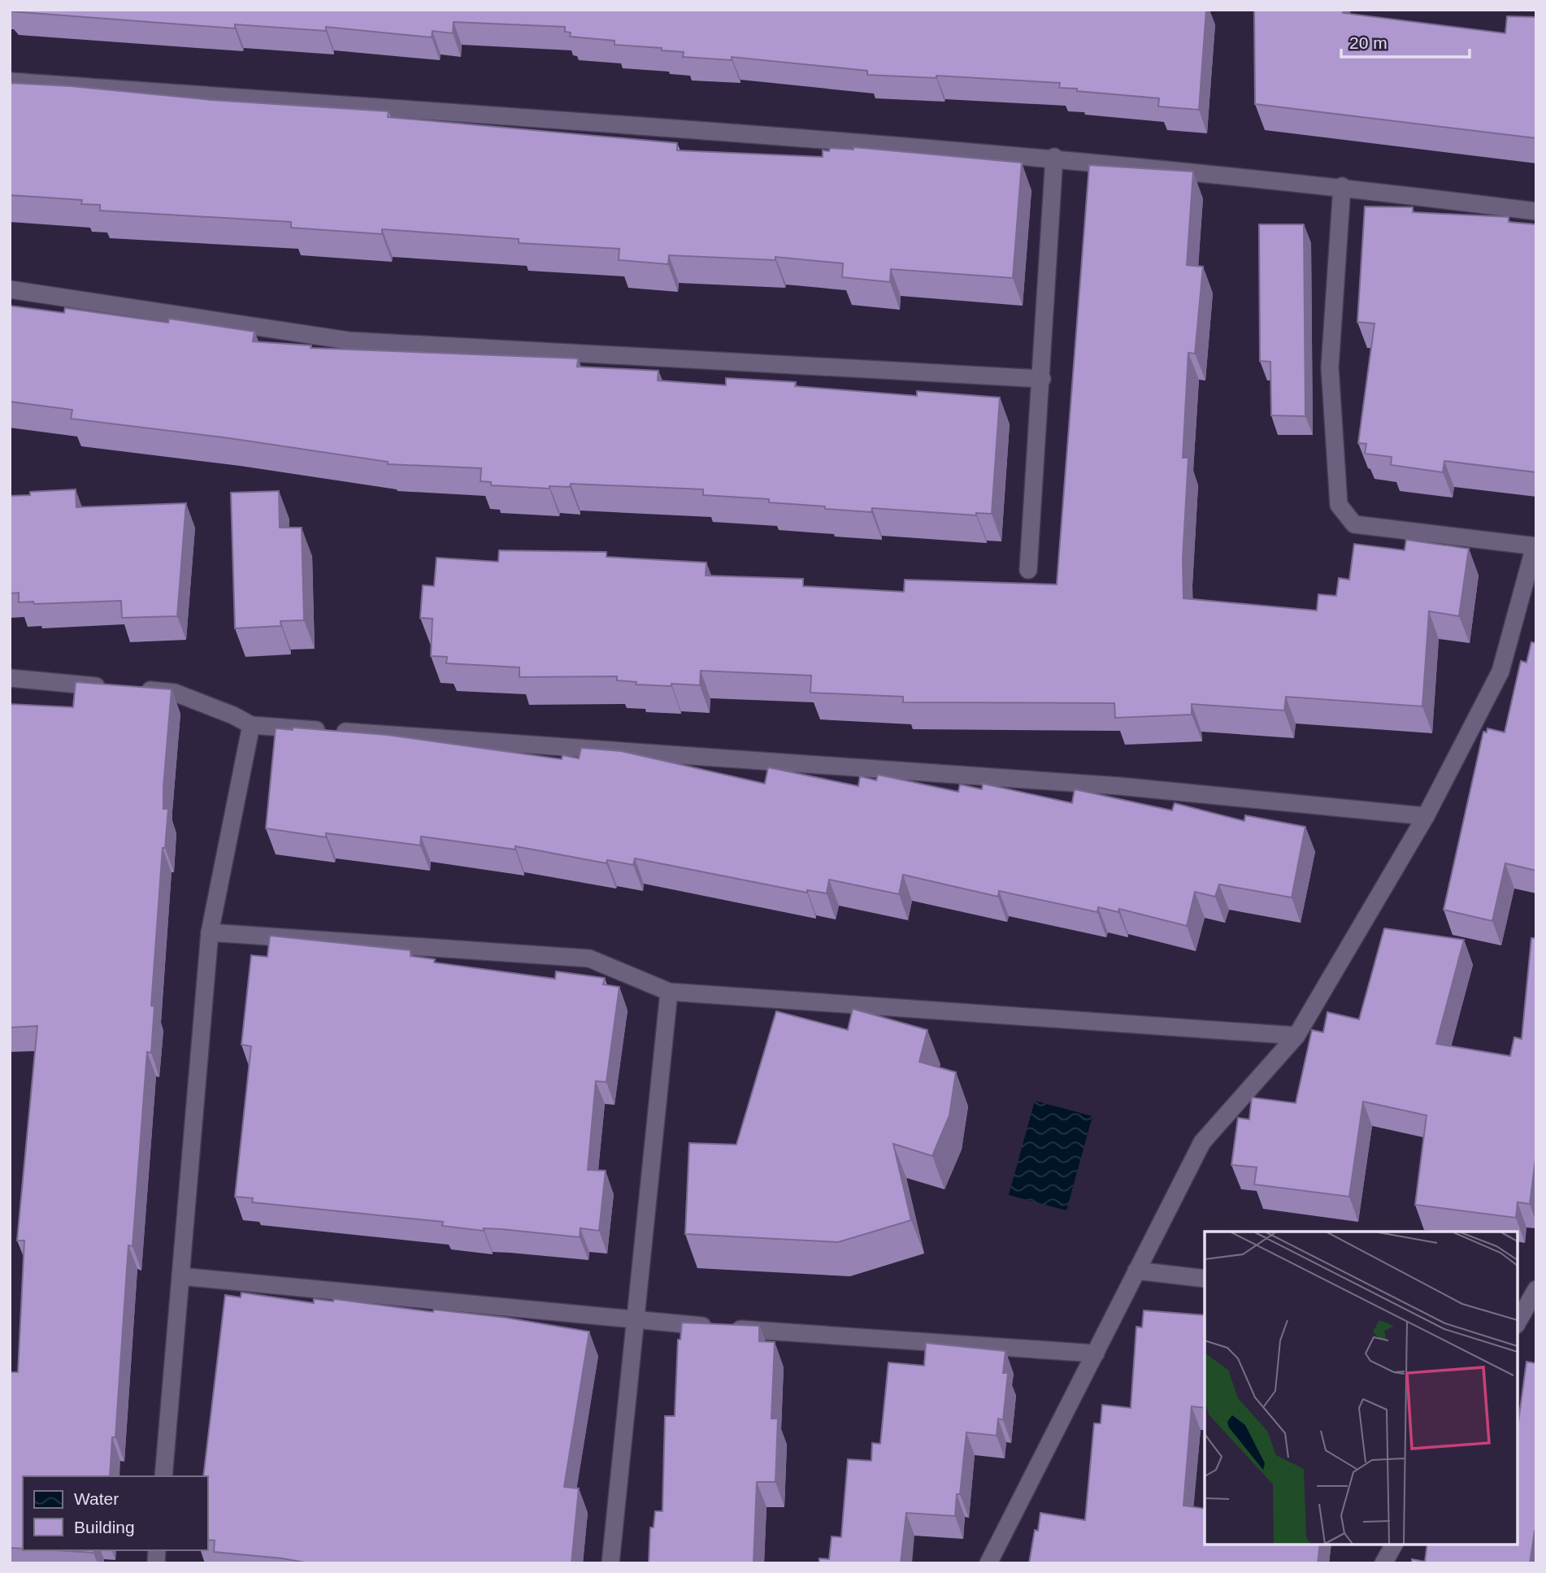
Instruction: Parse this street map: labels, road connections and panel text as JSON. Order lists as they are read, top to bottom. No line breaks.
{"legend":["Water","Building"],"scale_bar":"20 m"}
